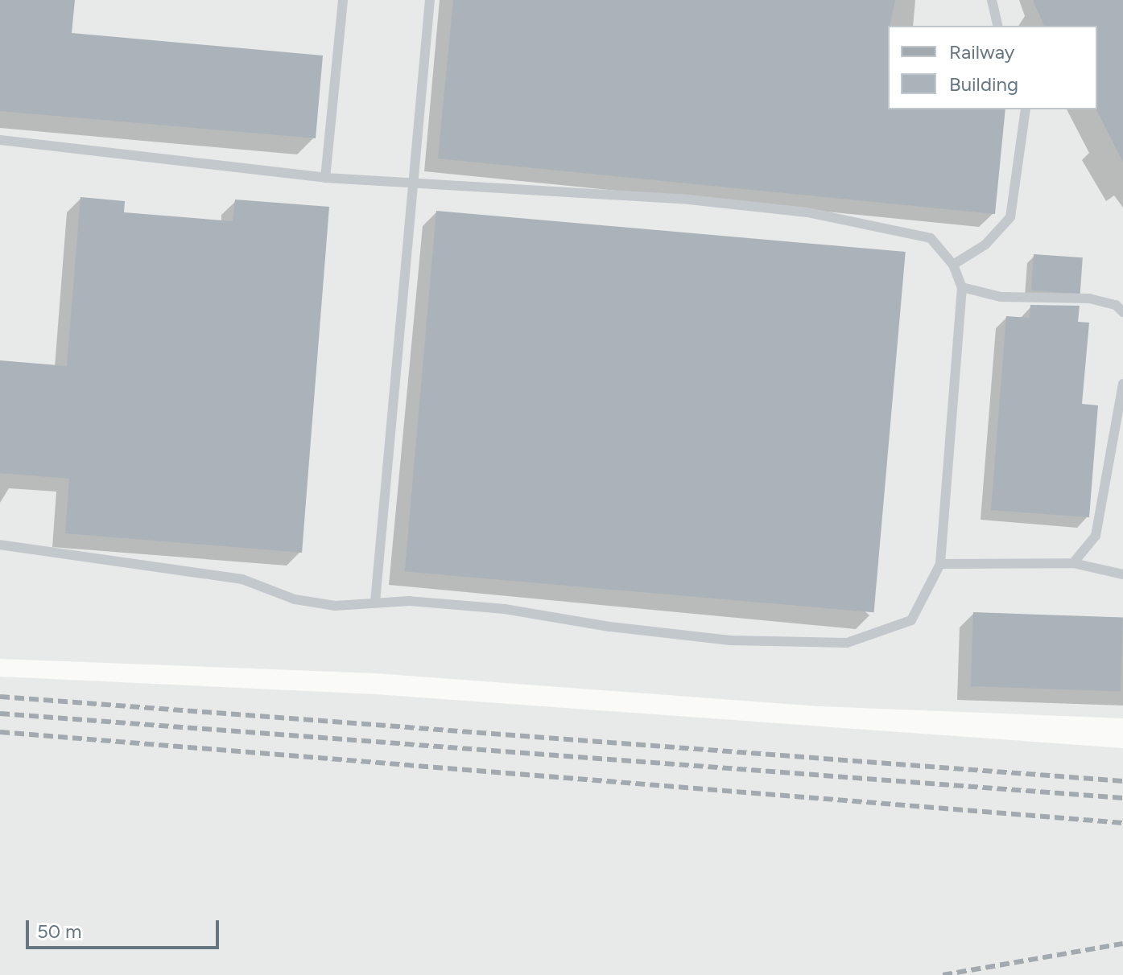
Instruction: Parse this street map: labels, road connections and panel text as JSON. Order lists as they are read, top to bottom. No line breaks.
{"legend":["Railway","Building"],"scale_bar":"50 m"}
